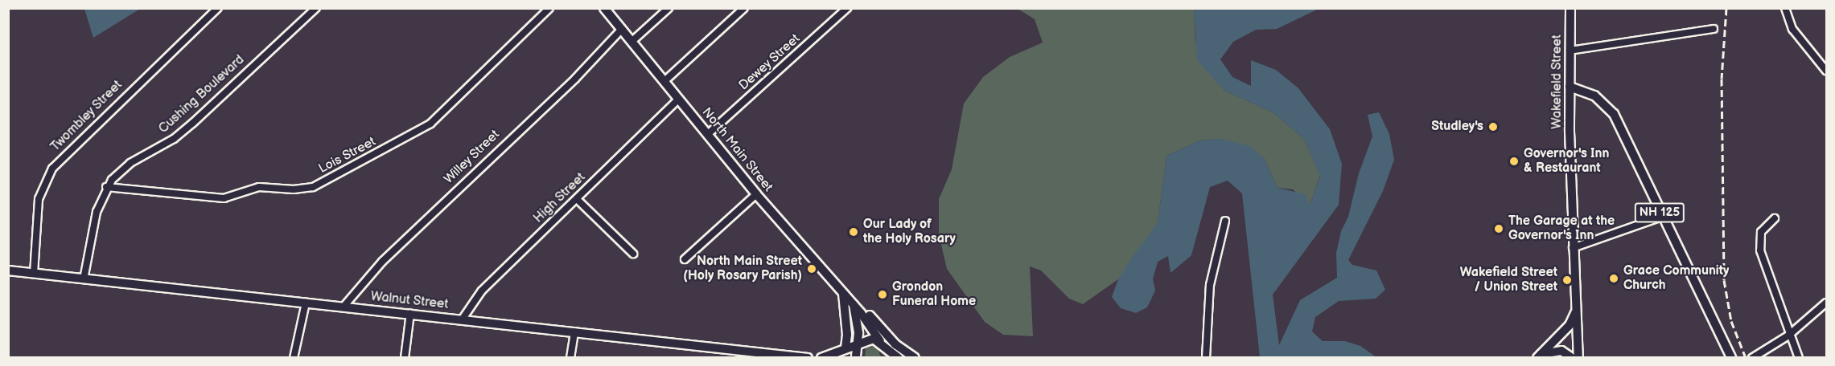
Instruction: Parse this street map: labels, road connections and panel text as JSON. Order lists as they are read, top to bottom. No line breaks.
{"streets":{"main road":["Wakefield Street","North Main Street","NH 125","Walnut Street"],"street":["Dewey Street","Cushing Boulevard","Twombley Street","Lois Street","Willey Street","High Street"]},"crossings":[["Dewey Street","North Main Street"],["Wakefield Street","NH 125"],["Cushing Boulevard","Lois Street"],["Cushing Boulevard","Walnut Street"],["Twombley Street","Walnut Street"],["North Main Street","Willey Street"],["North Main Street","High Street"],["Willey Street","Walnut Street"],["High Street","Walnut Street"]],"places":["Studley's","Governor's Inn & Restaurant","The Garage at the Governor's Inn","Our Lady of the Holy Rosary","North Main Street (Holy Rosary Parish)","Grace Community Church","Wakefield Street / Union Street","Grondon Funeral Home"]}
